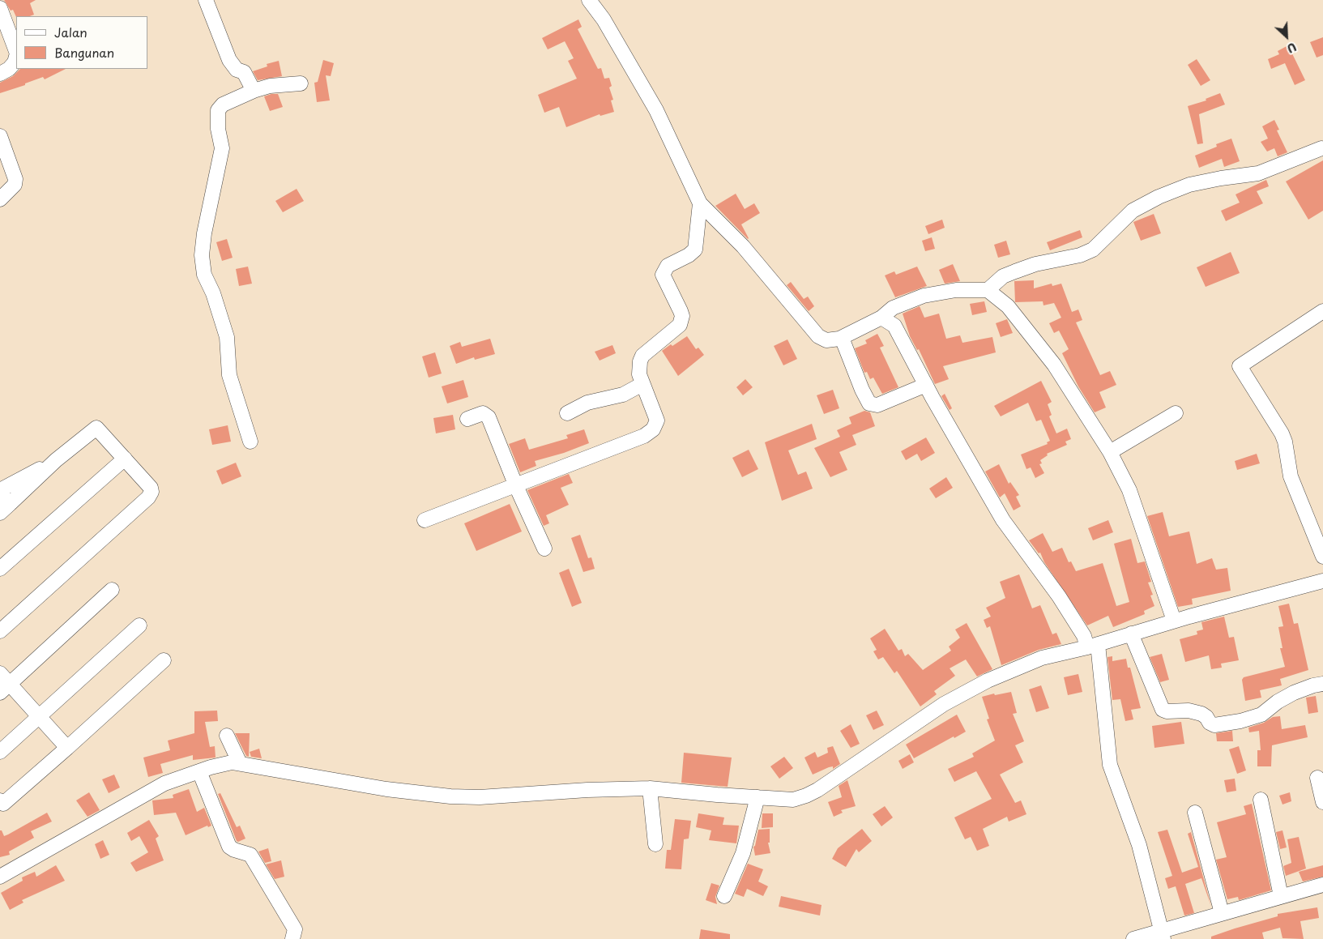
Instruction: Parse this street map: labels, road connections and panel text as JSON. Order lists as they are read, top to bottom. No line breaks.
{"legend":["Jalan","Bangunan"],"north":"bottom right"}
